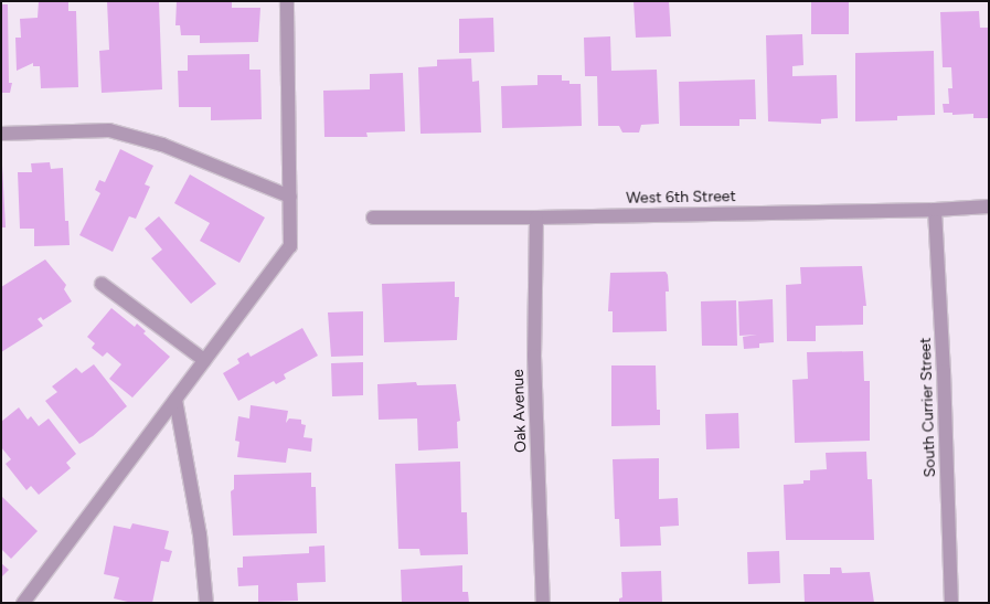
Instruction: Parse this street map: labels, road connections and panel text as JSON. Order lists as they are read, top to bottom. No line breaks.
{"streets":{"street":["West 6th Street","South Currier Street","Oak Avenue"]},"crossings":[["West 6th Street","South Currier Street"],["West 6th Street","Oak Avenue"]]}
